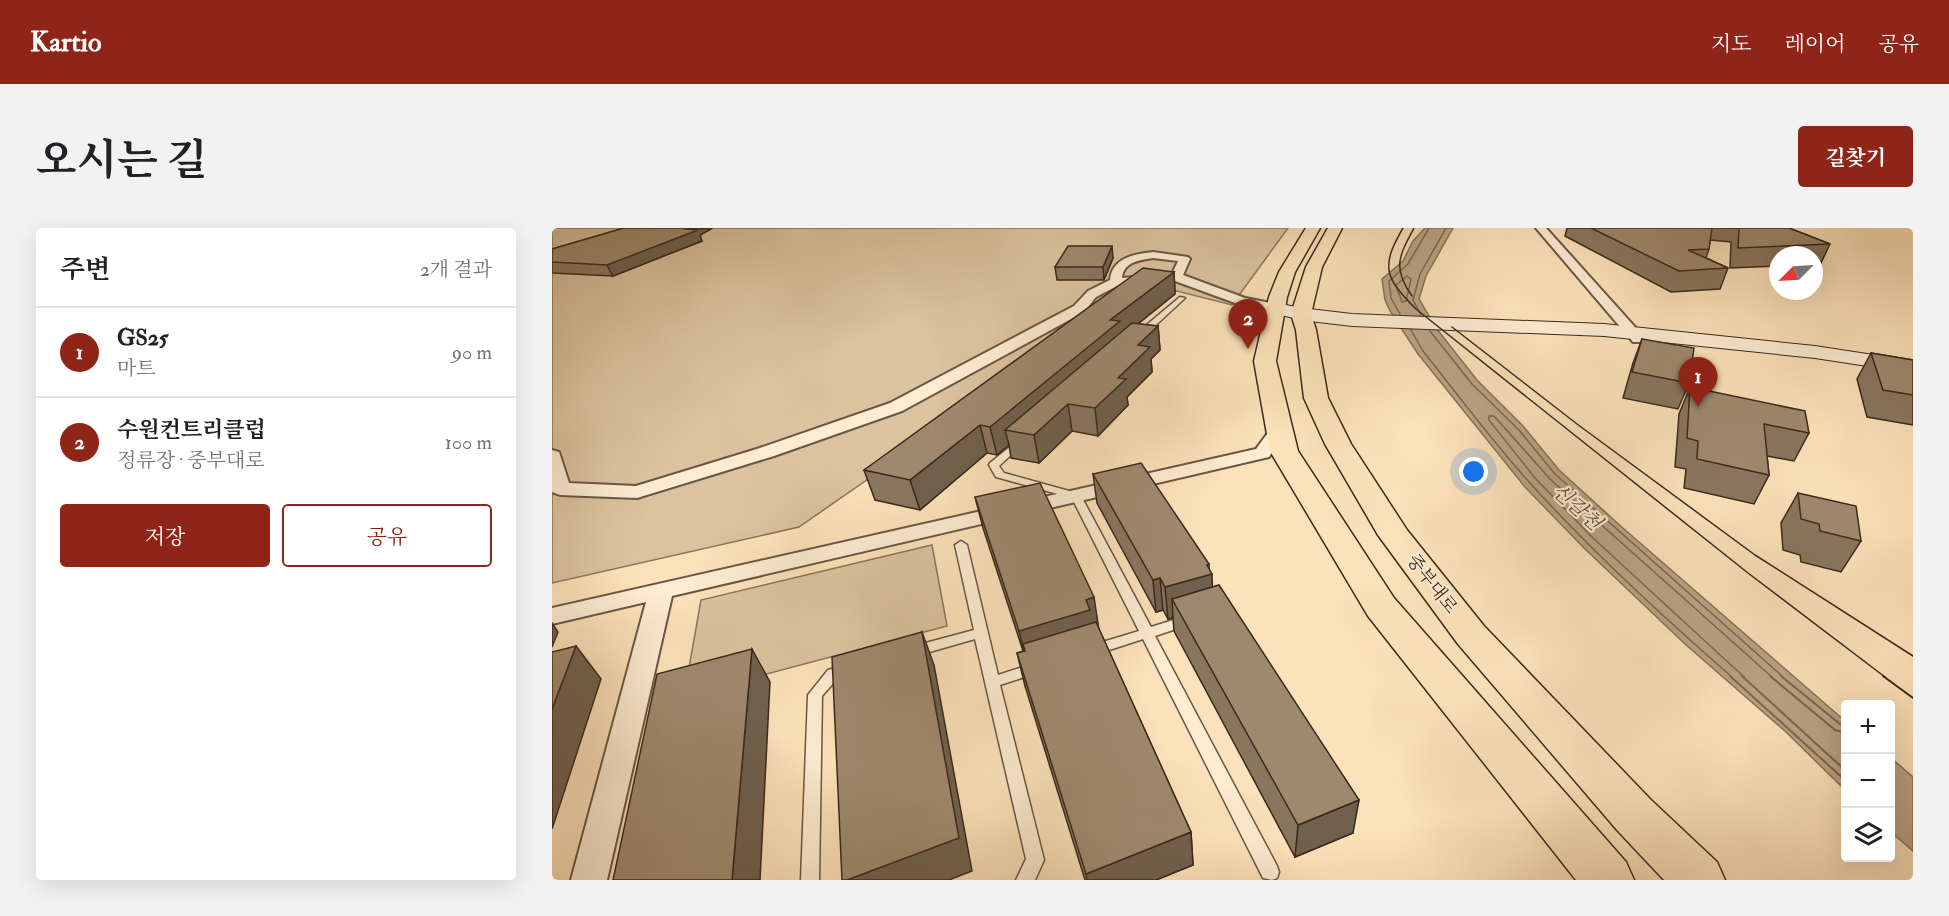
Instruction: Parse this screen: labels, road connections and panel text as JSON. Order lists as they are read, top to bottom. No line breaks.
{"streets":{"main road":["중부대로"]},"water":["신갈천"],"north":"bottom left","page":{"header":"Kartio","nav":["지도","레이어","공유"],"title":"오시는 길","buttons":["길찾기",["저장","공유"]],"heading":["주변","2개 결과"],"pins":["2","1"],"list":[{"mark":"1","name":"GS25","note":"마트","value":"90 m"},{"mark":"2","name":"수원컨트리클럽","note":"정류장 · 중부대로","value":"100 m"}],"map_buttons":["+","−"]}}
